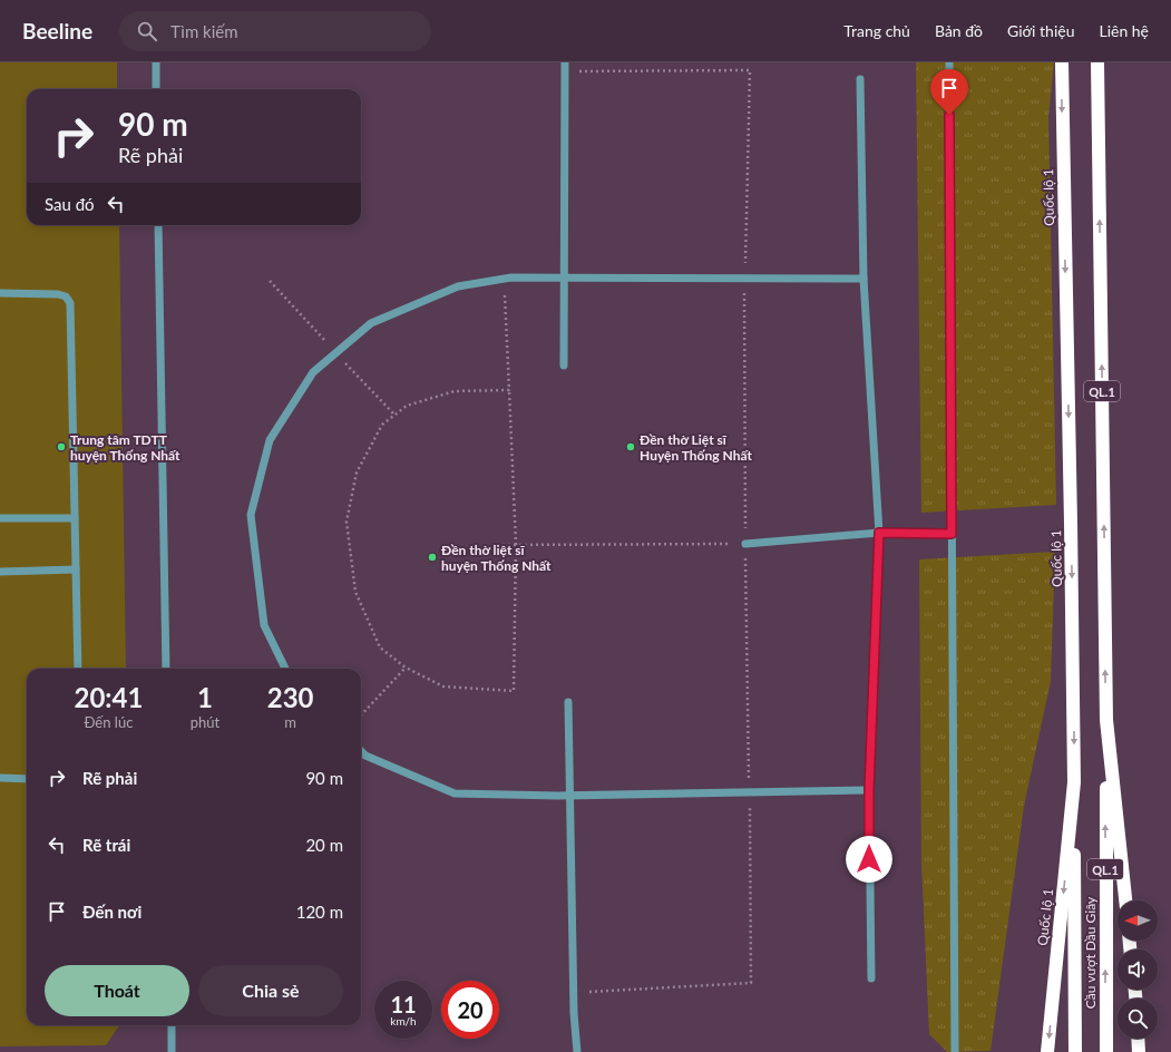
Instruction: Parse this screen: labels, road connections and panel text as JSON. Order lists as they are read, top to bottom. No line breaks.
{"streets":{"highway":["Quốc lộ 1","QL.1","Cầu vượt Dầu Giây"]},"crossings":[["Quốc lộ 1","Cầu vượt Dầu Giây"],["QL.1","Cầu vượt Dầu Giây"]],"places":["Trung tâm TDTT huyện Thống Nhất","Đền thờ Liệt sĩ Huyện Thống Nhất","Đền thờ liệt sĩ huyện Thống Nhất"],"north":"left","page":{"header":"Beeline","search":"Tìm kiếm","nav":["Trang chủ","Bản đồ","Giới thiệu","Liên hệ"],"turn":["90 m","Rẽ phải"],"then":"Sau đó","eta":["20:41","Đến lúc","1","phút","230","m"],"list":[{"name":"Rẽ phải","value":"90 m"},{"name":"Rẽ trái","value":"20 m"},{"name":"Đến nơi","value":"120 m"}],"buttons":["Thoát","Chia sẻ"],"speed":"11 km/h","limit":"20"}}
